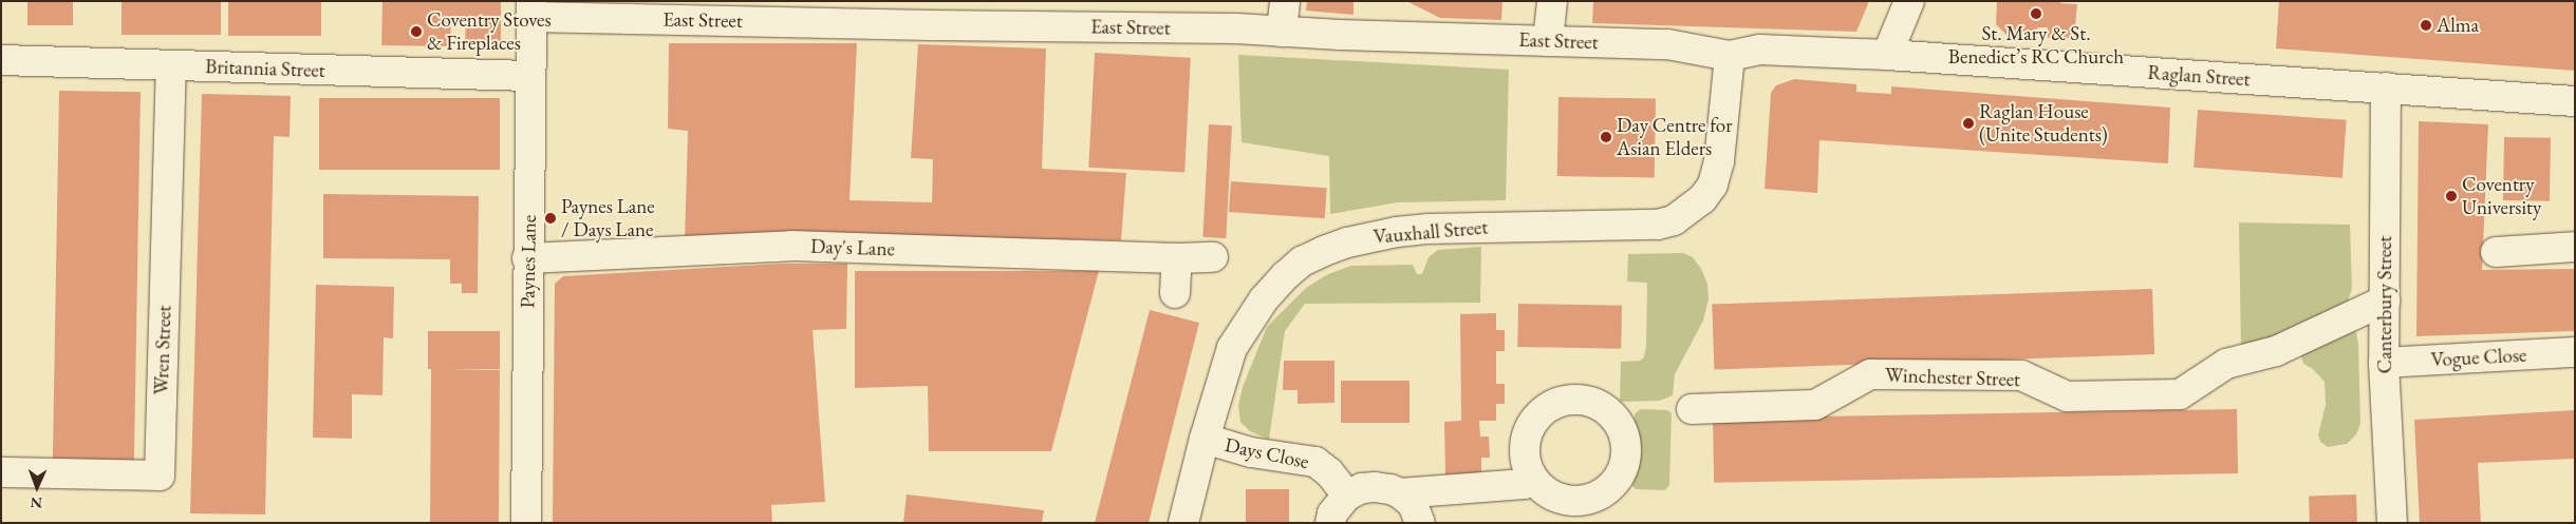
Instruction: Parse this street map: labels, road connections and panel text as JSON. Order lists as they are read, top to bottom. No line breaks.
{"streets":{"street":["East Street","Britannia Street","Raglan Street","Vauxhall Street","Day's Lane","Paynes Lane","Canterbury Street","Wren Street","Vogue Close","Winchester Street","Days Close"]},"crossings":[["East Street","Raglan Street"],["East Street","Vauxhall Street"],["East Street","Paynes Lane"],["Britannia Street","Paynes Lane"],["Britannia Street","Wren Street"],["Raglan Street","Vauxhall Street"],["Raglan Street","Canterbury Street"],["Vauxhall Street","Days Close"],["Day's Lane","Paynes Lane"],["Canterbury Street","Vogue Close"],["Canterbury Street","Winchester Street"]],"places":["St. Mary & St. Benedict’s RC Church","Alma","Coventry Stoves & Fireplaces","Raglan House (Unite Students)","Day Centre for Asian Elders","Coventry University","Paynes Lane / Days Lane"],"north":"bottom"}
